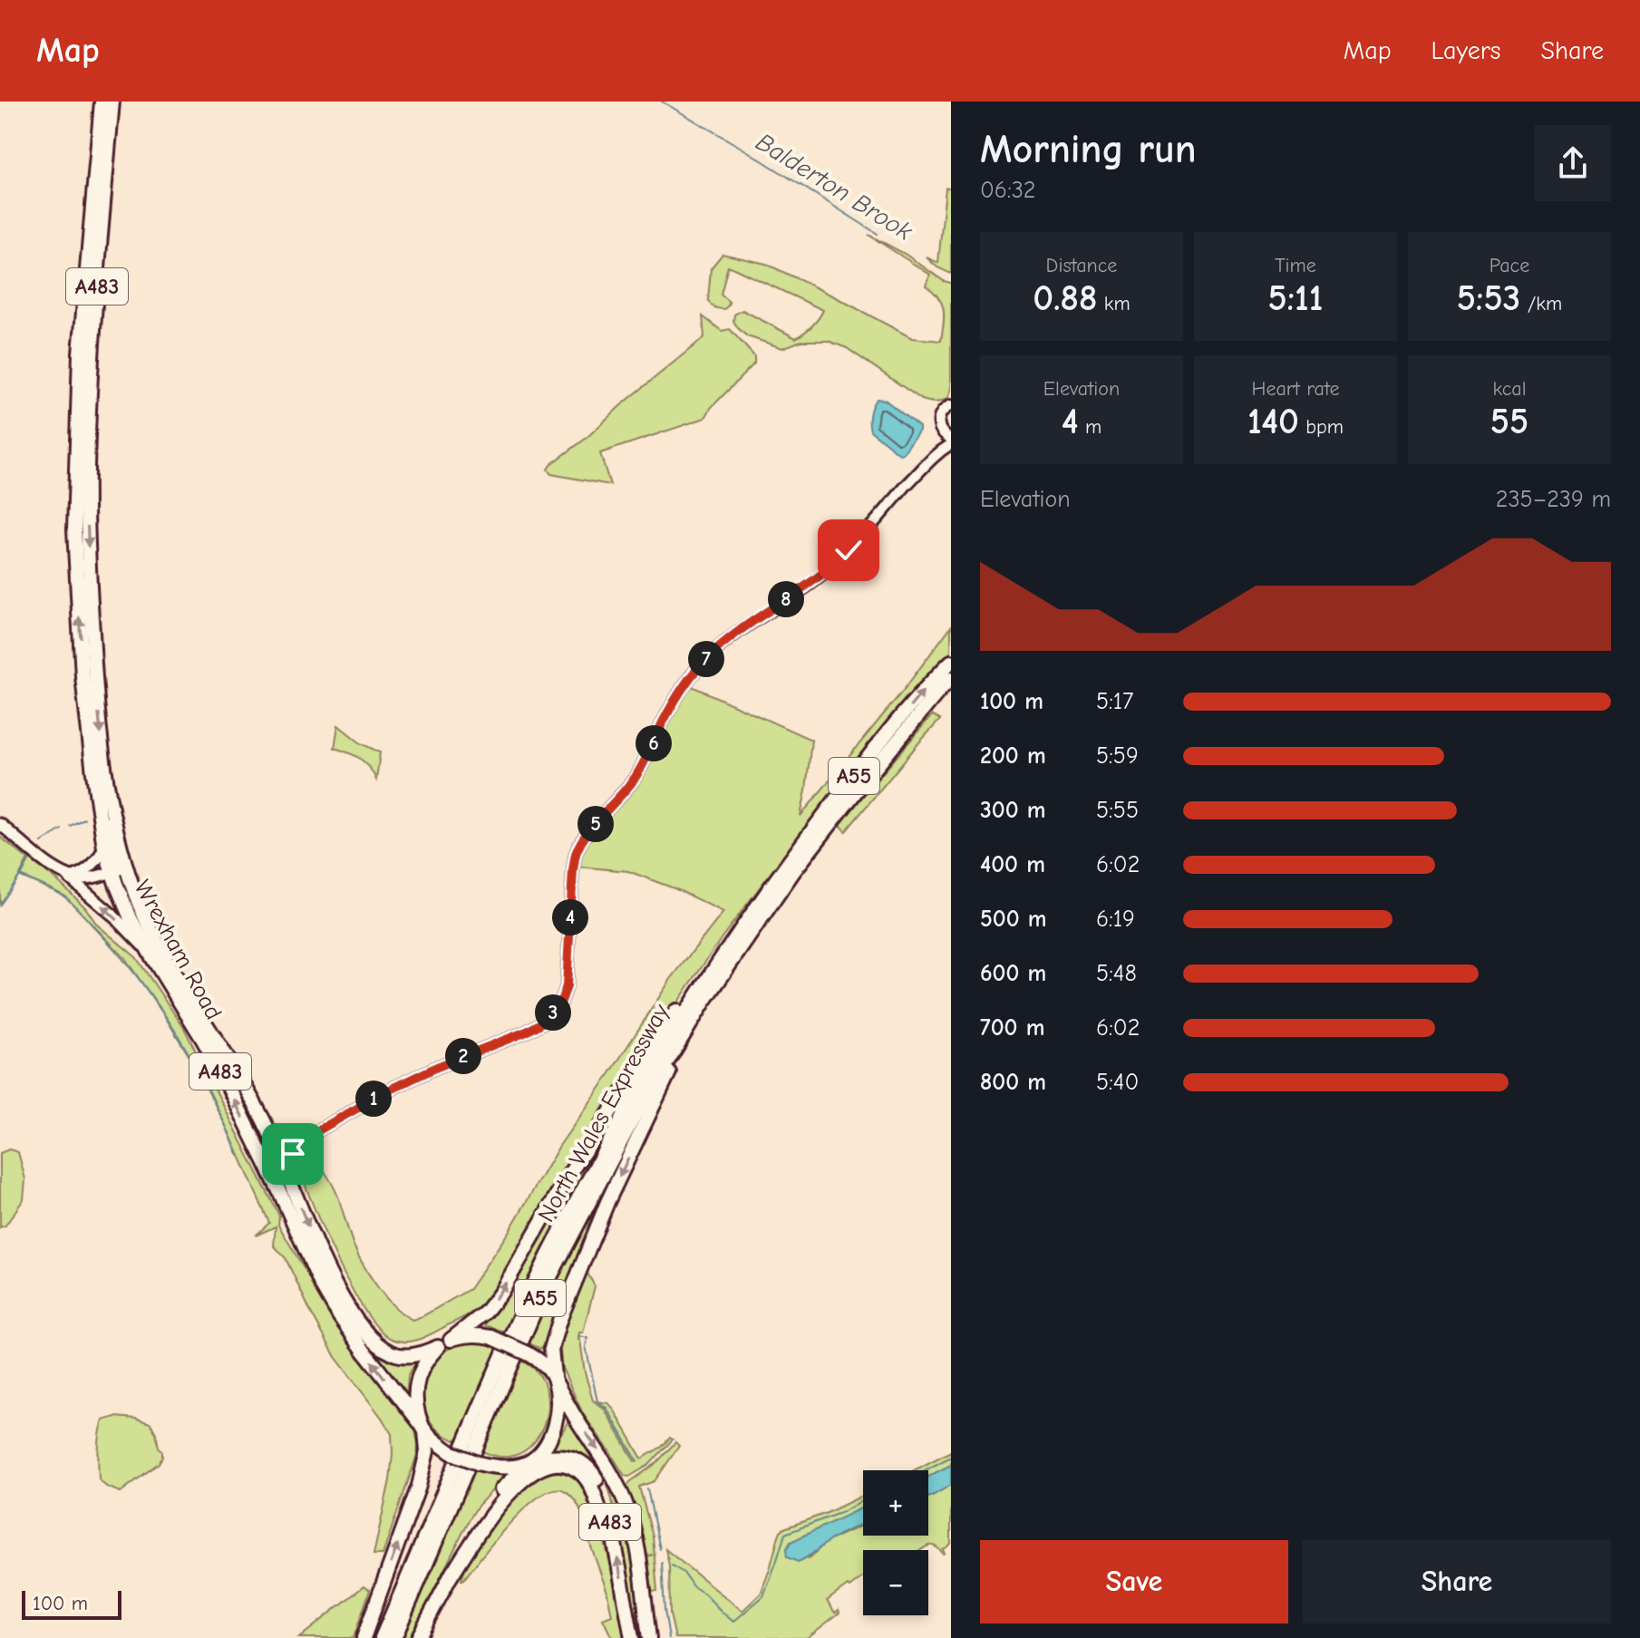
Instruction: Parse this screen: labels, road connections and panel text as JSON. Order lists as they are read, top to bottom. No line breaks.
{"streets":{"highway":["A483","A55","Wrexham Road","North Wales Expressway"]},"crossings":[["A483","Wrexham Road"]],"water":["Balderton Brook"],"scale_bar":"100 m","page":{"header":"Map","nav":["Map","Layers","Share"],"heading":["Morning run","06:32"],"stats":[["Distance","0.88 km"],["Time","5:11"],["Pace","5:53 /km"],["Elevation","4 m"],["Heart rate","140 bpm"],["kcal","55"]],"chart":["Elevation","235–239 m"],"pins":["8","7","6","5","4","3","2","1"],"list":[{"name":"100 m","note":"5:17"},{"name":"200 m","note":"5:59"},{"name":"300 m","note":"5:55"},{"name":"400 m","note":"6:02"},{"name":"500 m","note":"6:19"},{"name":"600 m","note":"5:48"},{"name":"700 m","note":"6:02"},{"name":"800 m","note":"5:40"}],"map_buttons":["+","−"],"buttons":["Save","Share"],"scale":"100 m"}}
